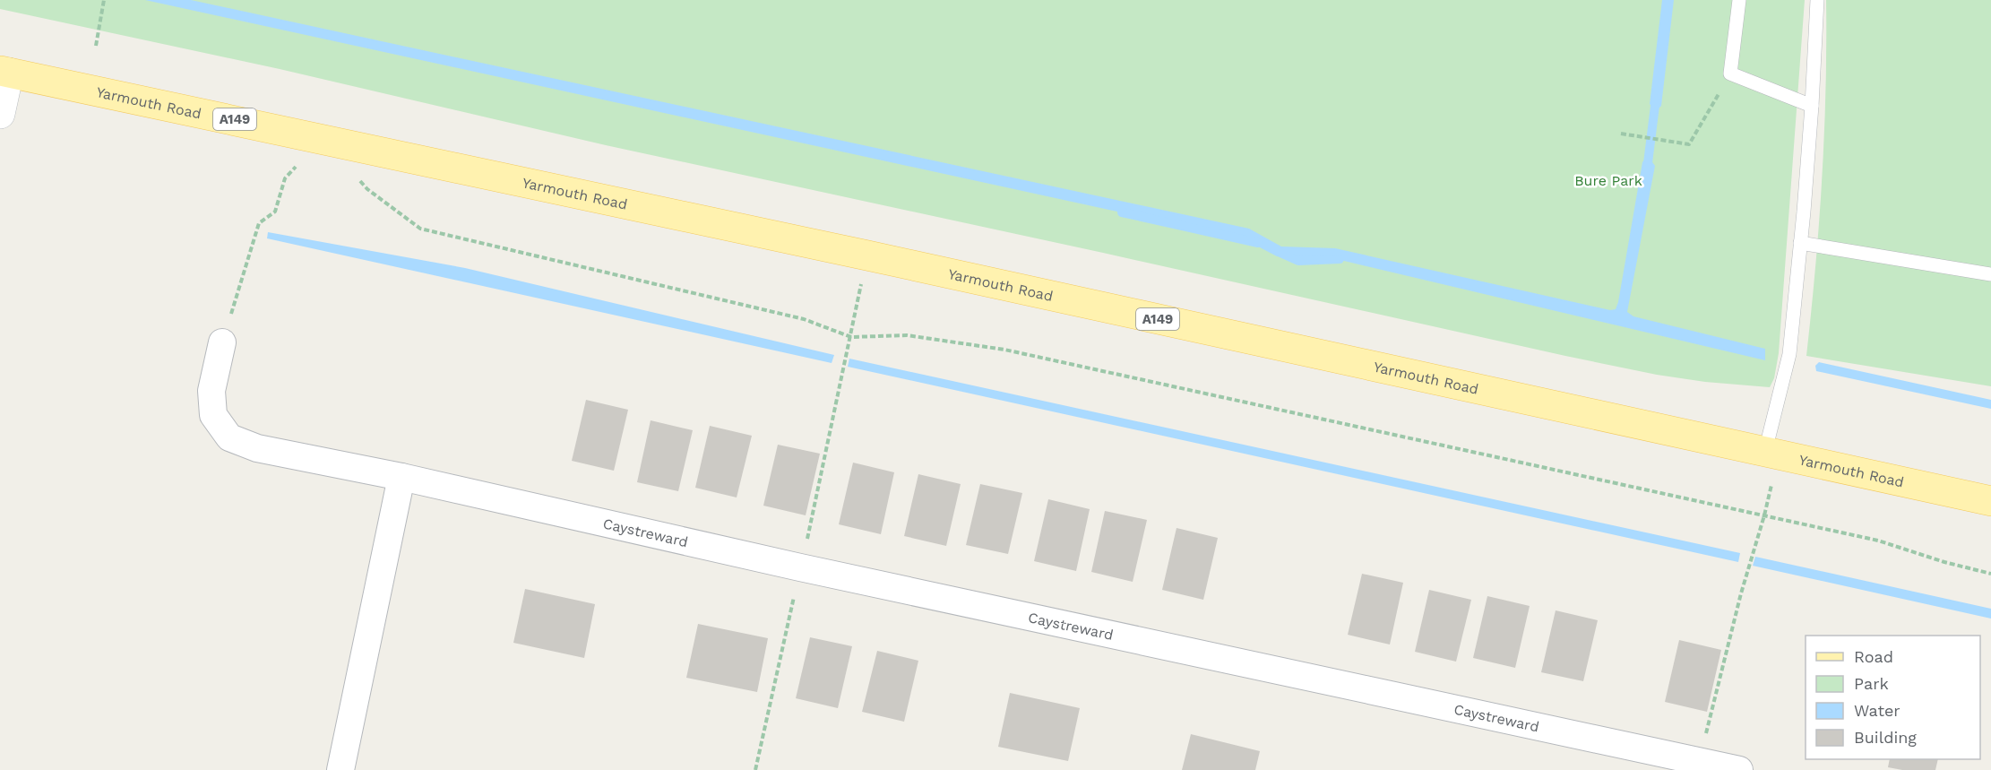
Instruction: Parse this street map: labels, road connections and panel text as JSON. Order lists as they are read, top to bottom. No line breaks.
{"streets":{"main road":["Yarmouth Road","A149"],"street":["Caystreward"]},"parks":["Bure Park"],"legend":["Road","Park","Water","Building"]}
